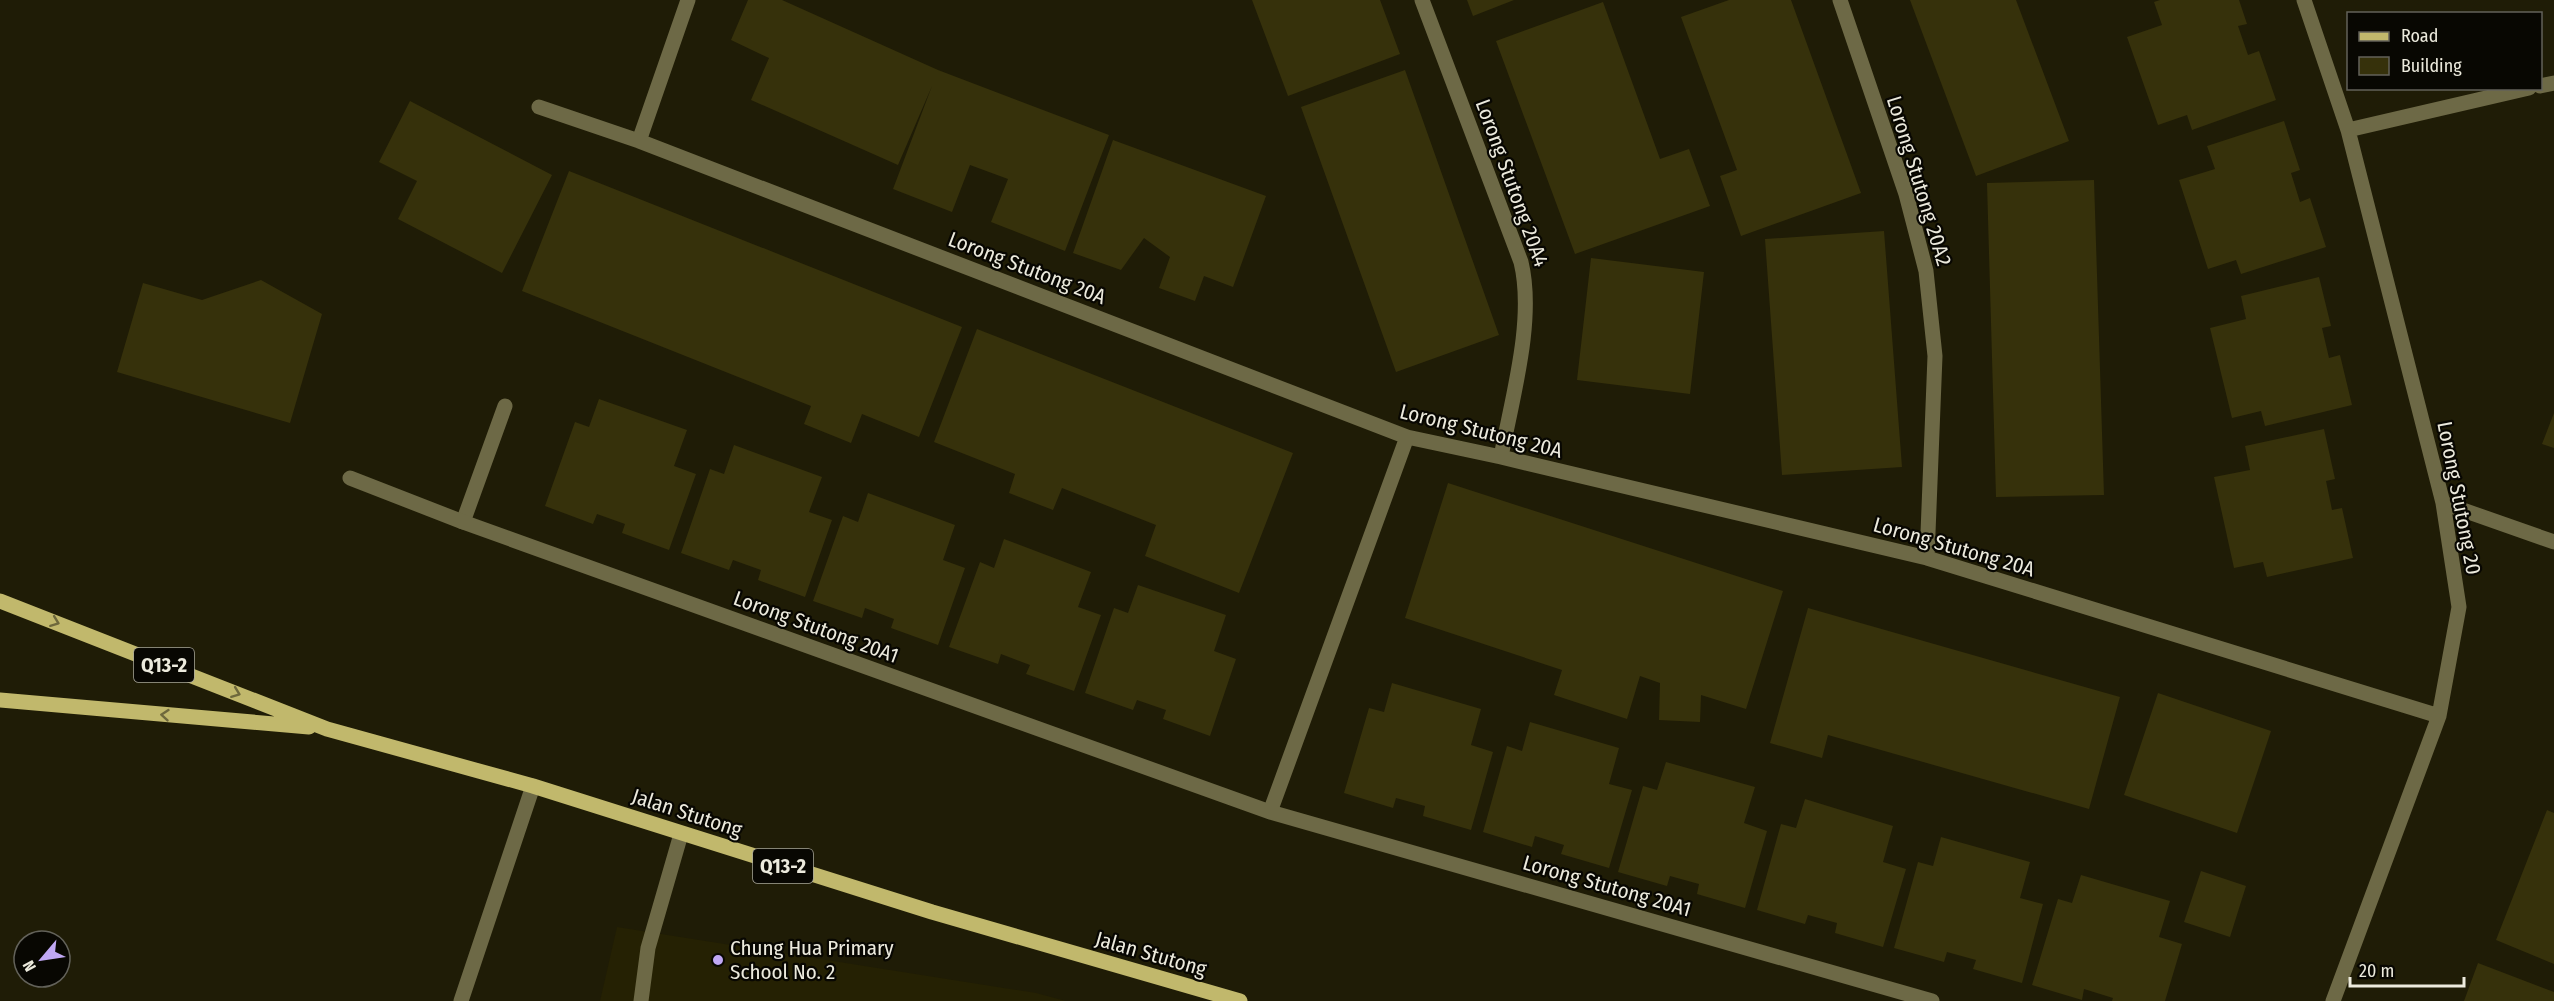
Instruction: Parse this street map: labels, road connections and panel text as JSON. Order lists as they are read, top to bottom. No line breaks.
{"streets":{"main road":["Q13-2","Jalan Stutong"],"street":["Lorong Stutong 20A2","Lorong Stutong 20A4","Lorong Stutong 20A","Lorong Stutong 20","Lorong Stutong 20A1"]},"crossings":[["Lorong Stutong 20A2","Lorong Stutong 20A"],["Lorong Stutong 20A4","Lorong Stutong 20A"],["Lorong Stutong 20A","Lorong Stutong 20"]],"places":["Chung Hua Primary School No. 2"],"legend":["Road","Building"],"scale_bar":"20 m","north":"bottom left"}
